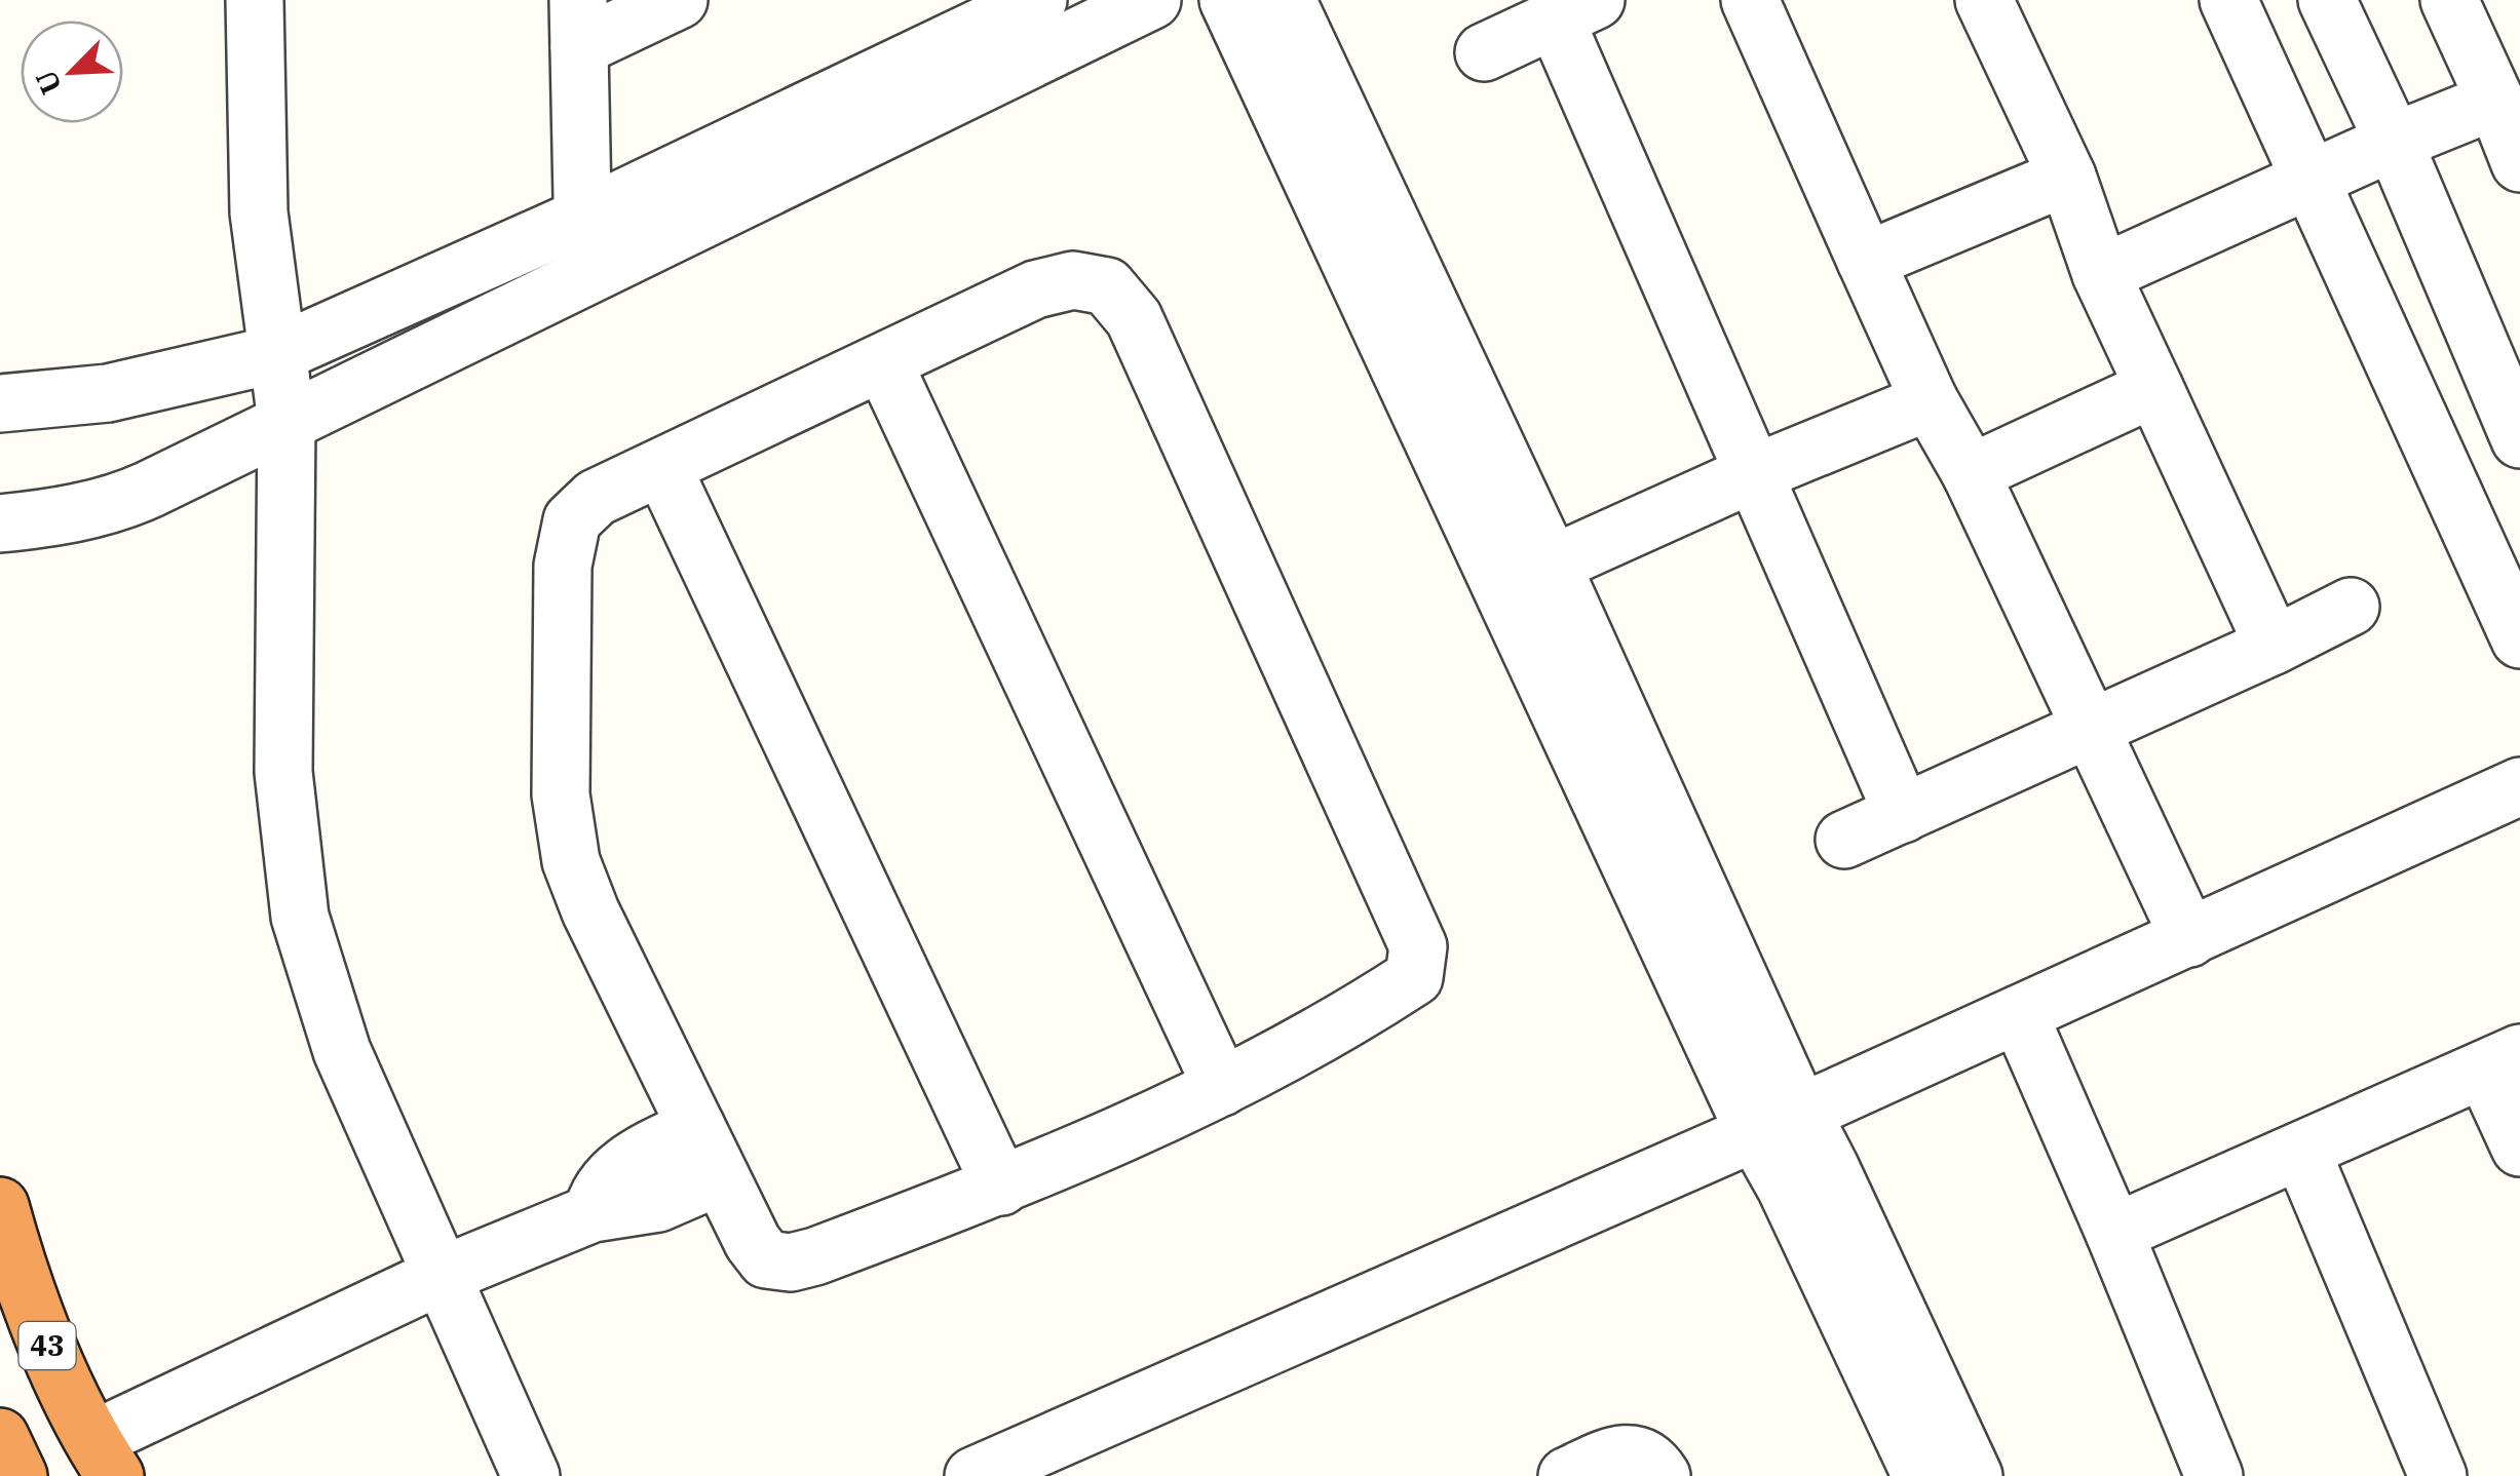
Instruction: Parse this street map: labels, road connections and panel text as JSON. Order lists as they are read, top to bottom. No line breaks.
{"streets":{"highway":["43"]},"north":"bottom left"}
